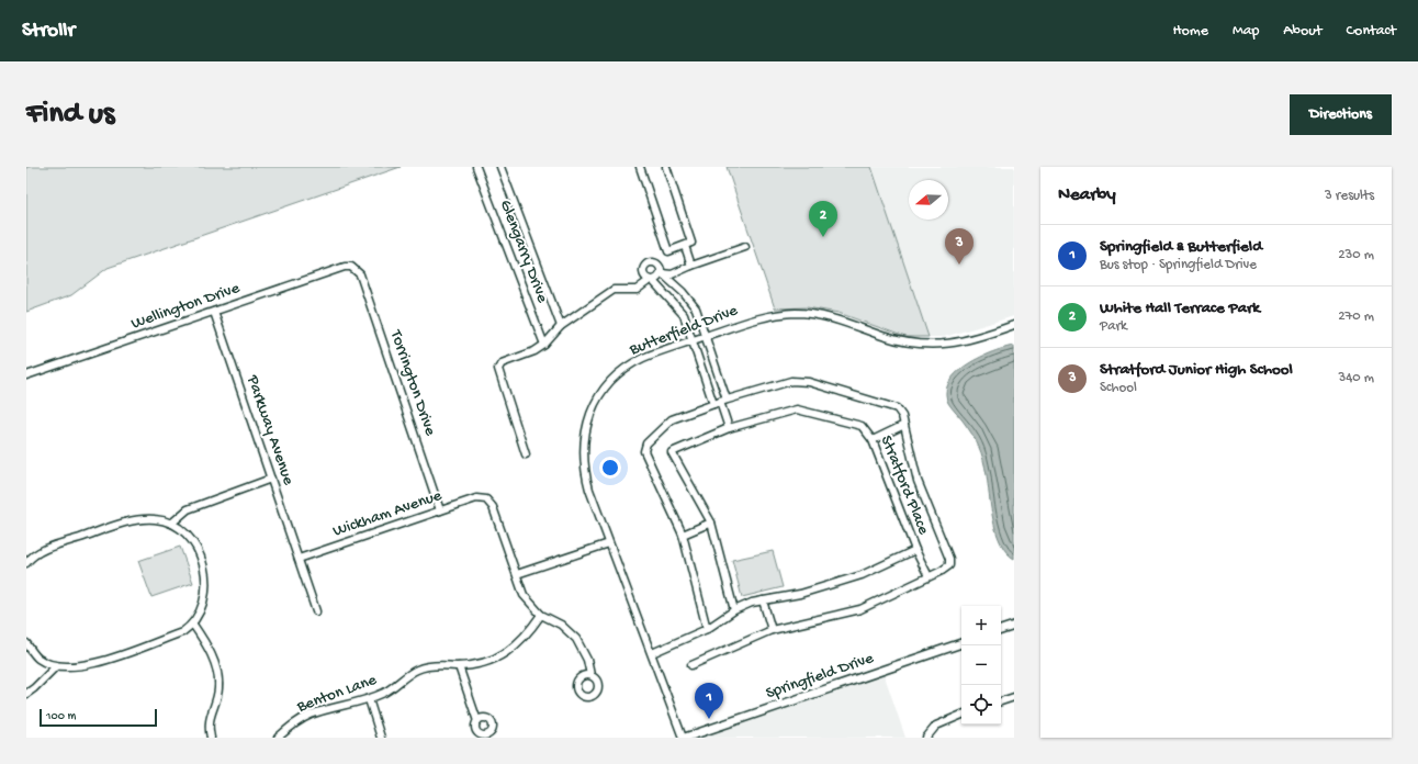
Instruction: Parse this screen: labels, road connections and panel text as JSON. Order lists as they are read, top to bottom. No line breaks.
{"streets":{"street":["Glengarry Drive","Wellington Drive","Butterfield Drive","Torrington Drive","Parkway Avenue","Stratford Place","Wickham Avenue","Springfield Drive","Benton Lane"]},"crossings":[["Wellington Drive","Torrington Drive"],["Wellington Drive","Parkway Avenue"],["Butterfield Drive","Stratford Place"],["Butterfield Drive","Springfield Drive"],["Torrington Drive","Wickham Avenue"],["Parkway Avenue","Wickham Avenue"]],"scale_bar":"100 m","north":"left","page":{"header":"Strollr","nav":["Home","Map","About","Contact"],"buttons":"Directions","title":"Find us","heading":["Nearby","3 results"],"pins":["2","3","1"],"list":[{"mark":"1","name":"Springfield & Butterfield","note":"Bus stop · Springfield Drive","value":"230 m"},{"mark":"2","name":"White Hall Terrace Park","note":"Park","value":"270 m"},{"mark":"3","name":"Stratford Junior High School","note":"School","value":"340 m"}],"map_buttons":["+","−"],"scale":"100 m"}}
